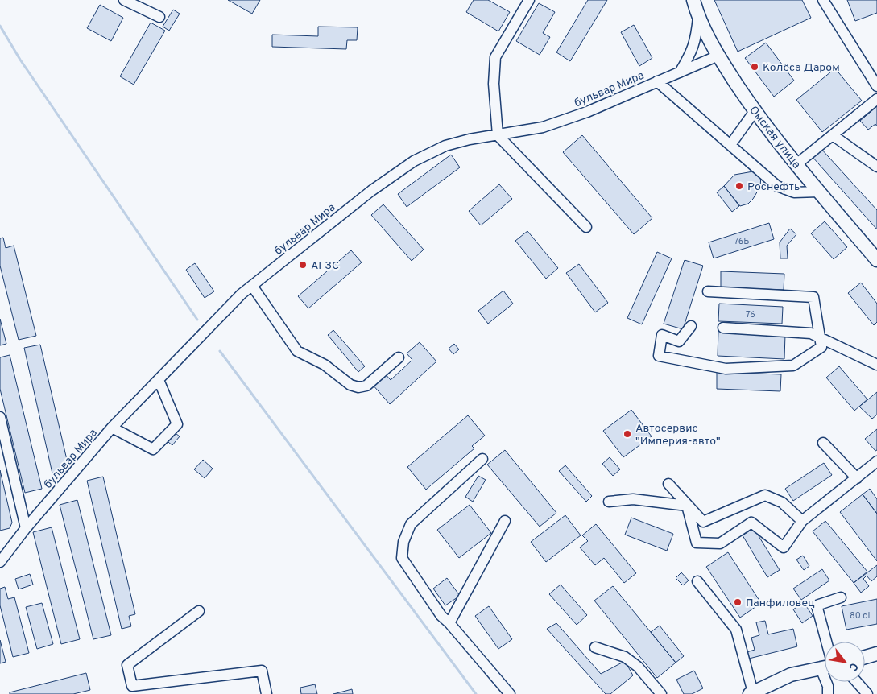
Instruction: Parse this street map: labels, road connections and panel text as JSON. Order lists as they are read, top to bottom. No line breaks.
{"streets":{"main road":["Омская улица"],"street":["бульвар Мира"]},"crossings":[["бульвар Мира","Омская улица"]],"places":["Колёса Даром","Роснефть","АГЗС","Автосервис \"Империя-авто\"","Панфиловец"],"house_numbers":["76Б","76","80 с1"],"north":"bottom right"}
